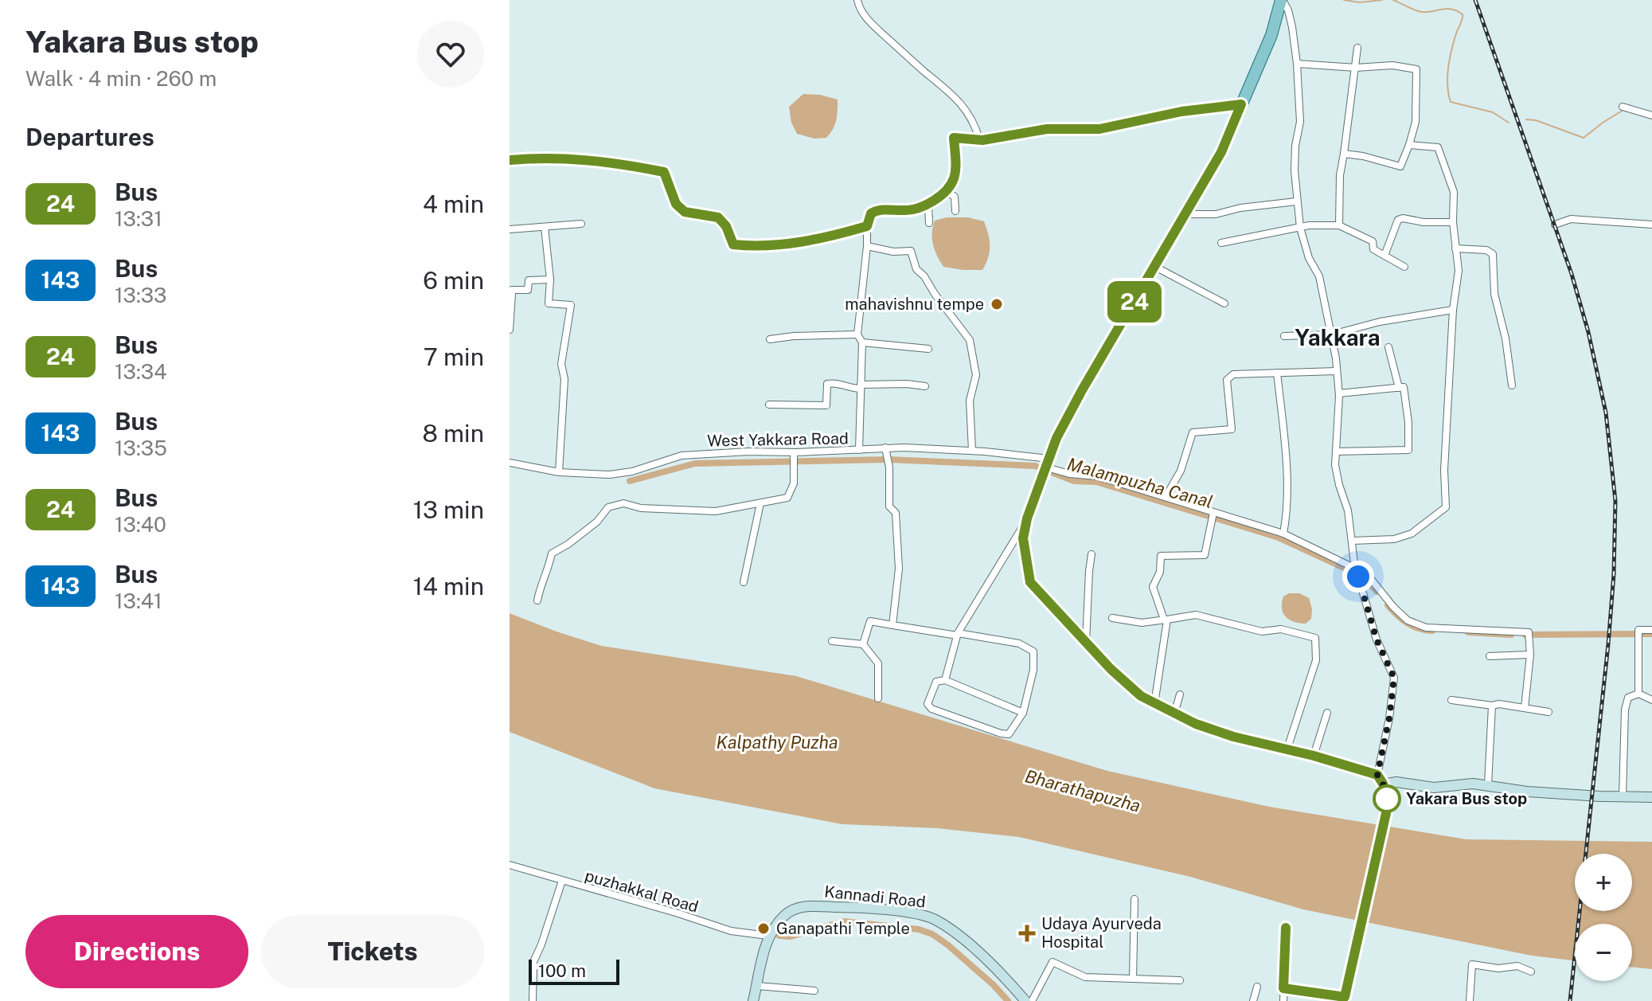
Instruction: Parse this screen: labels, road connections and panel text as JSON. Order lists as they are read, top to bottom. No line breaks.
{"streets":{"street":["West Yakkara Road","puzhakkal Road","Kannadi Road"]},"crossings":[["puzhakkal Road","Kannadi Road"]],"districts":["Yakkara"],"water":["Malampuzha Canal","Kalpathy Puzha","Bharathapuzha"],"places":{"other":["mahavishnu tempe","Yakara Bus stop","Ganapathi Temple"],"health":["Udaya Ayurveda Hospital"]},"lines":["bus line 24"],"scale_bar":"100 m","page":{"heading":[["Yakara Bus stop","Walk · 4 min · 260 m"],"Departures"],"on_map":"24","list":[{"mark":"24","name":"Bus","note":"13:31","value":"4 min"},{"mark":"143","name":"Bus","note":"13:33","value":"6 min"},{"mark":"24","name":"Bus","note":"13:34","value":"7 min"},{"mark":"143","name":"Bus","note":"13:35","value":"8 min"},{"mark":"24","name":"Bus","note":"13:40","value":"13 min"},{"mark":"143","name":"Bus","note":"13:41","value":"14 min"}],"map_buttons":["+","−"],"buttons":["Directions","Tickets"],"scale":"100 m"}}
